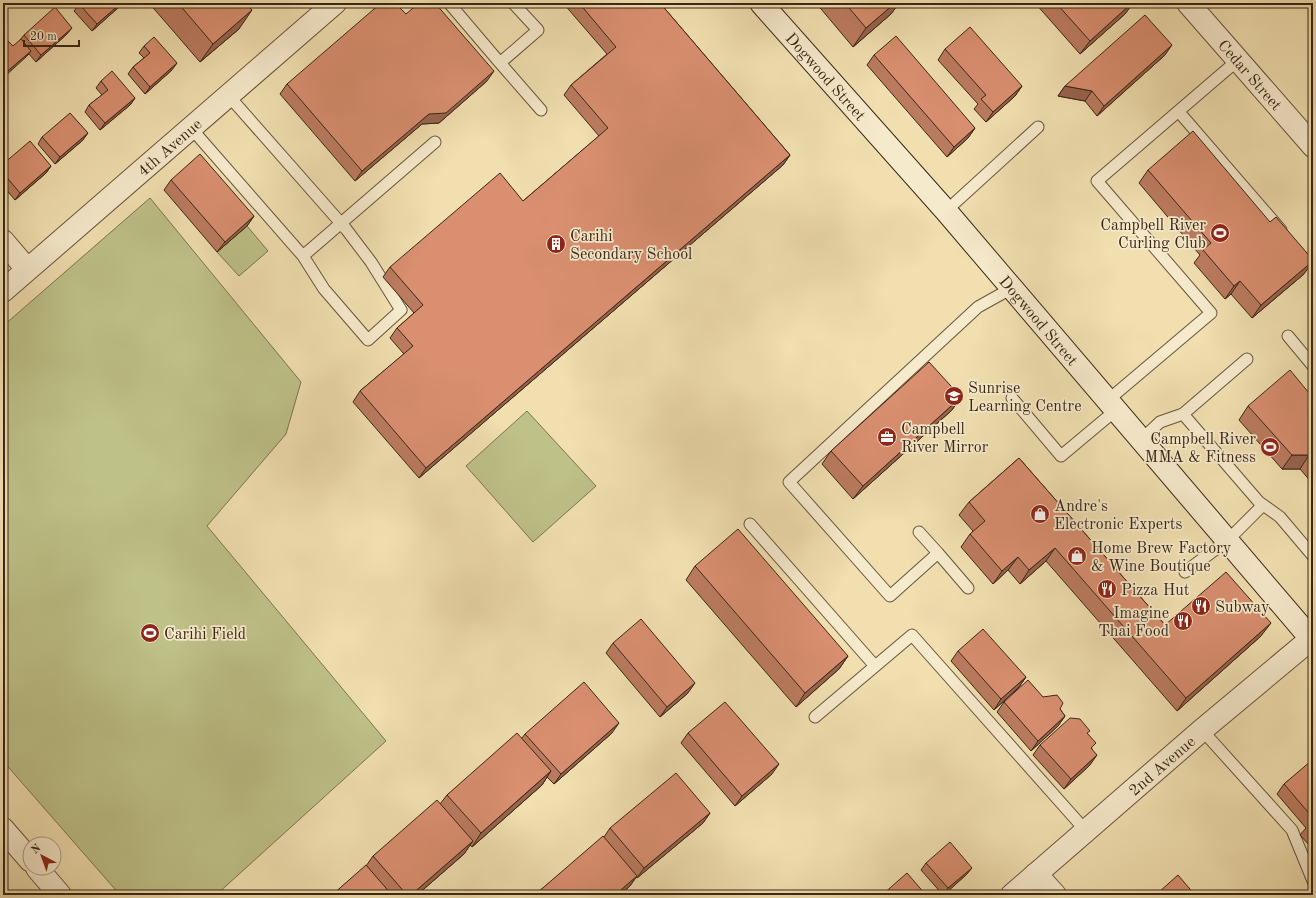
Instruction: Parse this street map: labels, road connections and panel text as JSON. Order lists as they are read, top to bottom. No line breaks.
{"streets":{"street":["Cedar Street","Dogwood Street","4th Avenue","2nd Avenue"]},"crossings":[["Dogwood Street","2nd Avenue"]],"places":{"sports":["Campbell River Curling Club","Campbell River MMA & Fitness","Carihi Field"],"building":["Carihi Secondary School"],"school or university":["Sunrise Learning Centre"],"office":["Campbell River Mirror"],"shop":["Andre's Electronic Experts","Home Brew Factory & Wine Boutique"],"restaurant":["Pizza Hut","Subway","Imagine Thai Food"]},"scale_bar":"20 m","north":"top left"}
